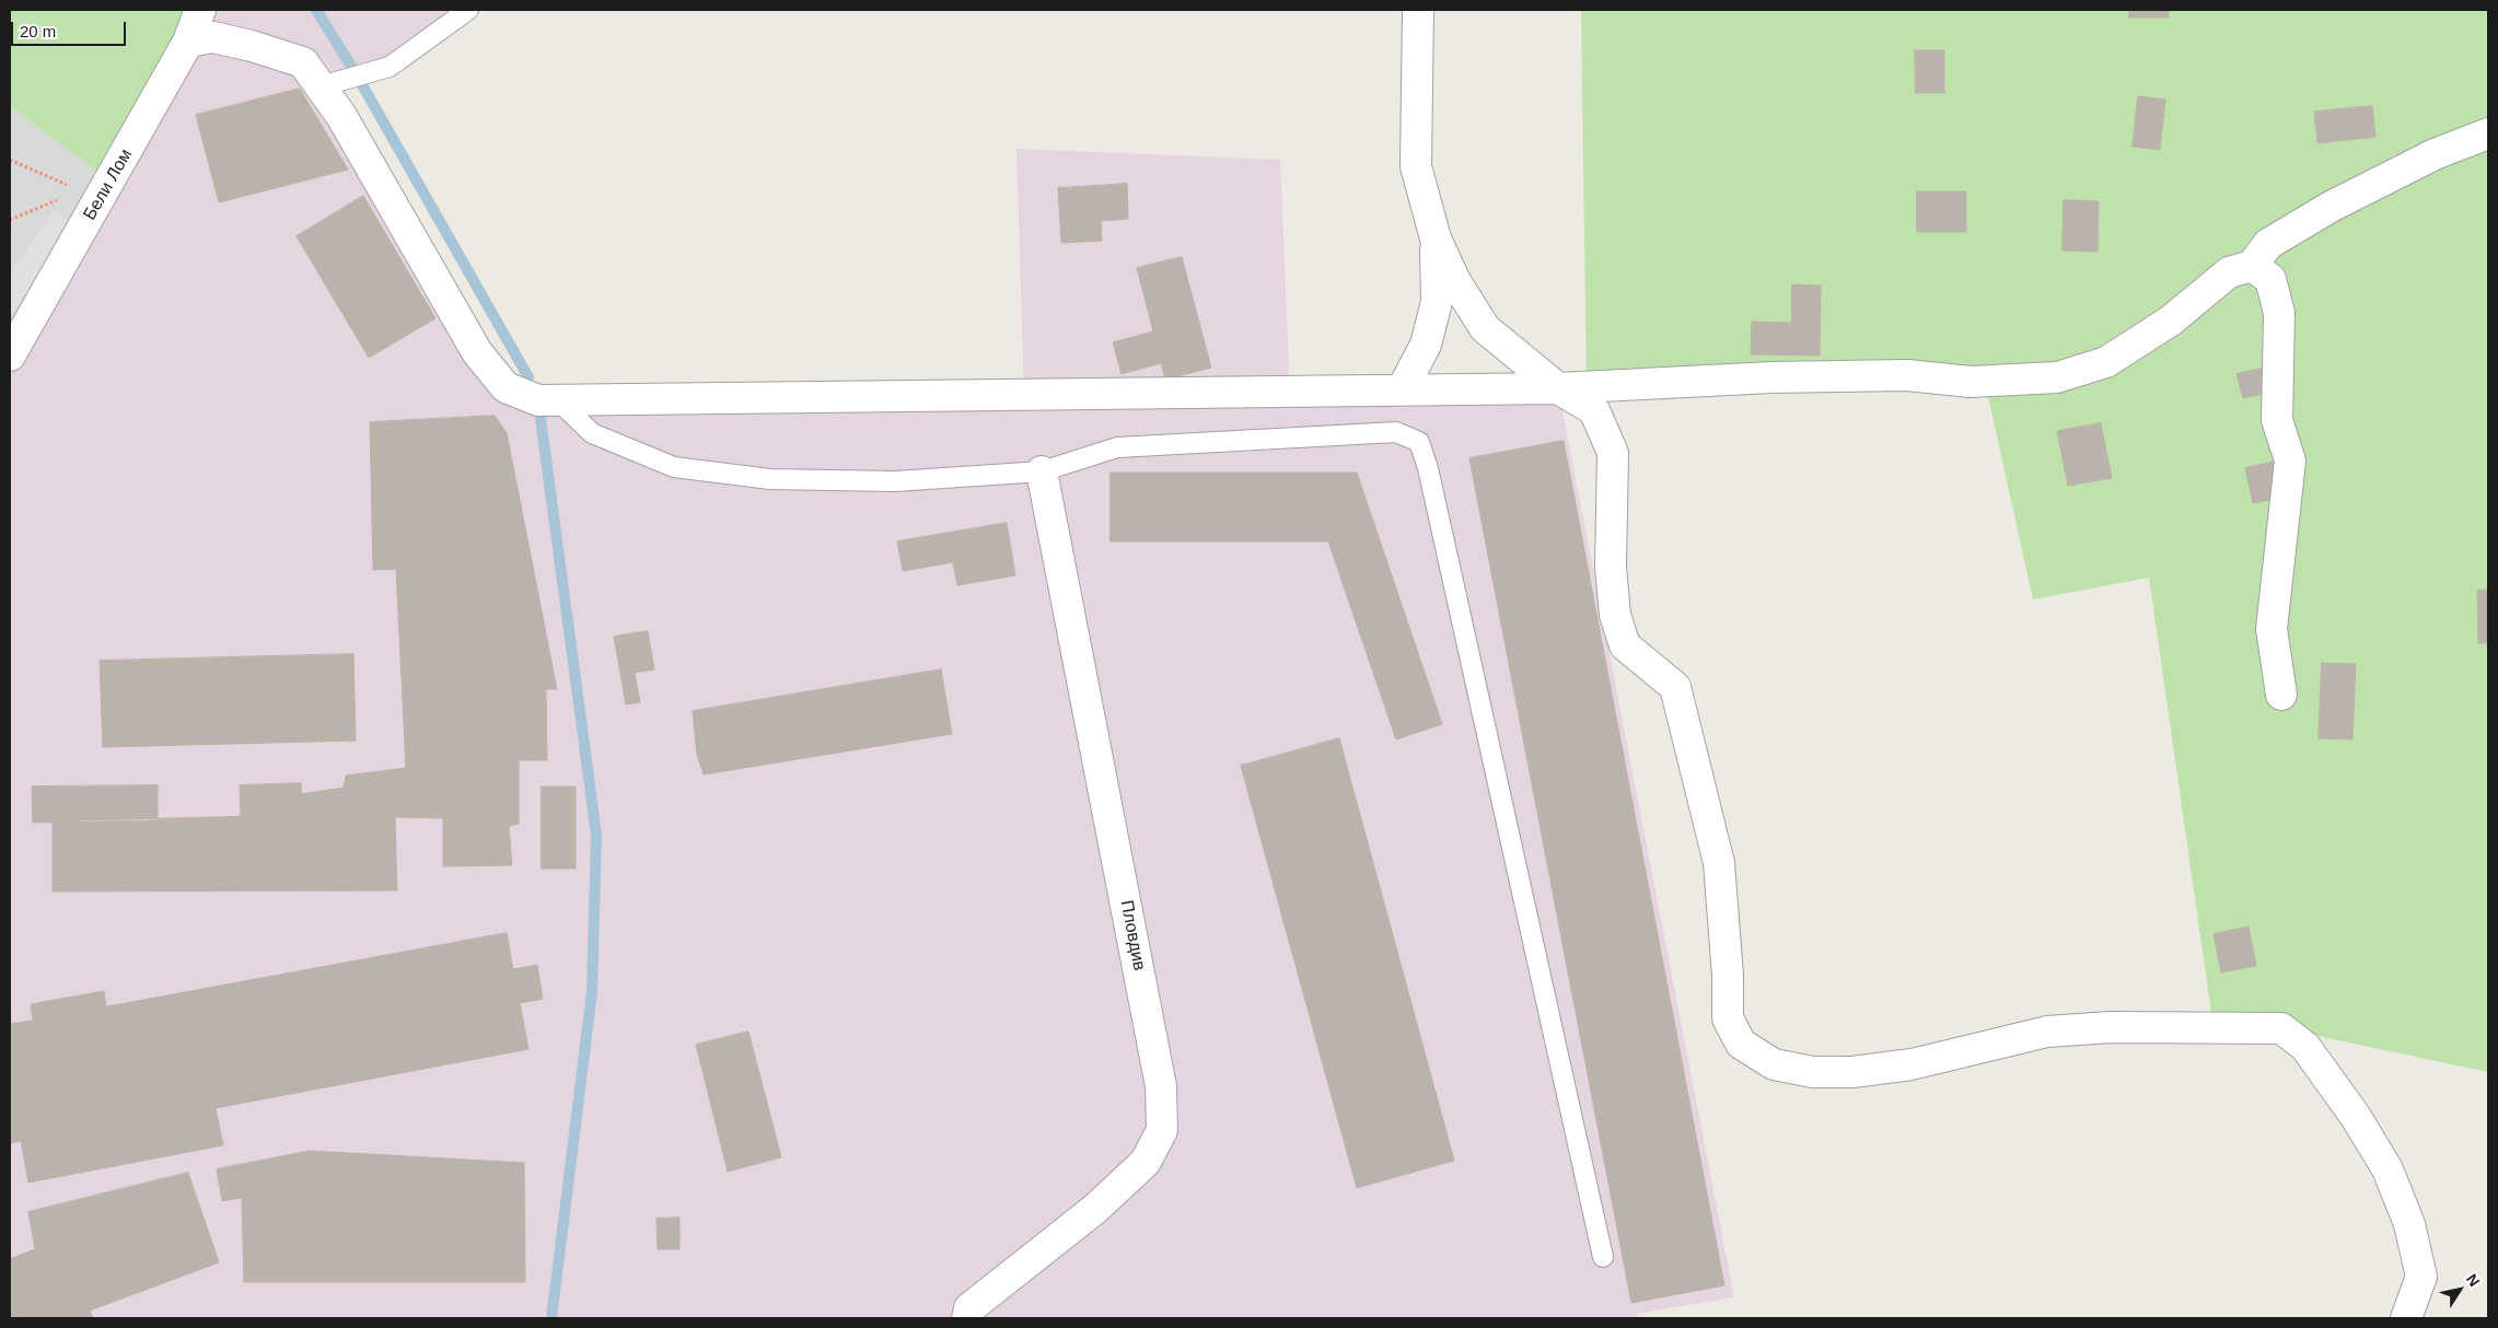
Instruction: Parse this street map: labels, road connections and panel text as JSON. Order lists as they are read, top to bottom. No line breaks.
{"streets":{"street":["Бели Лом","Пловдив"]},"scale_bar":"20 m","north":"top right"}
